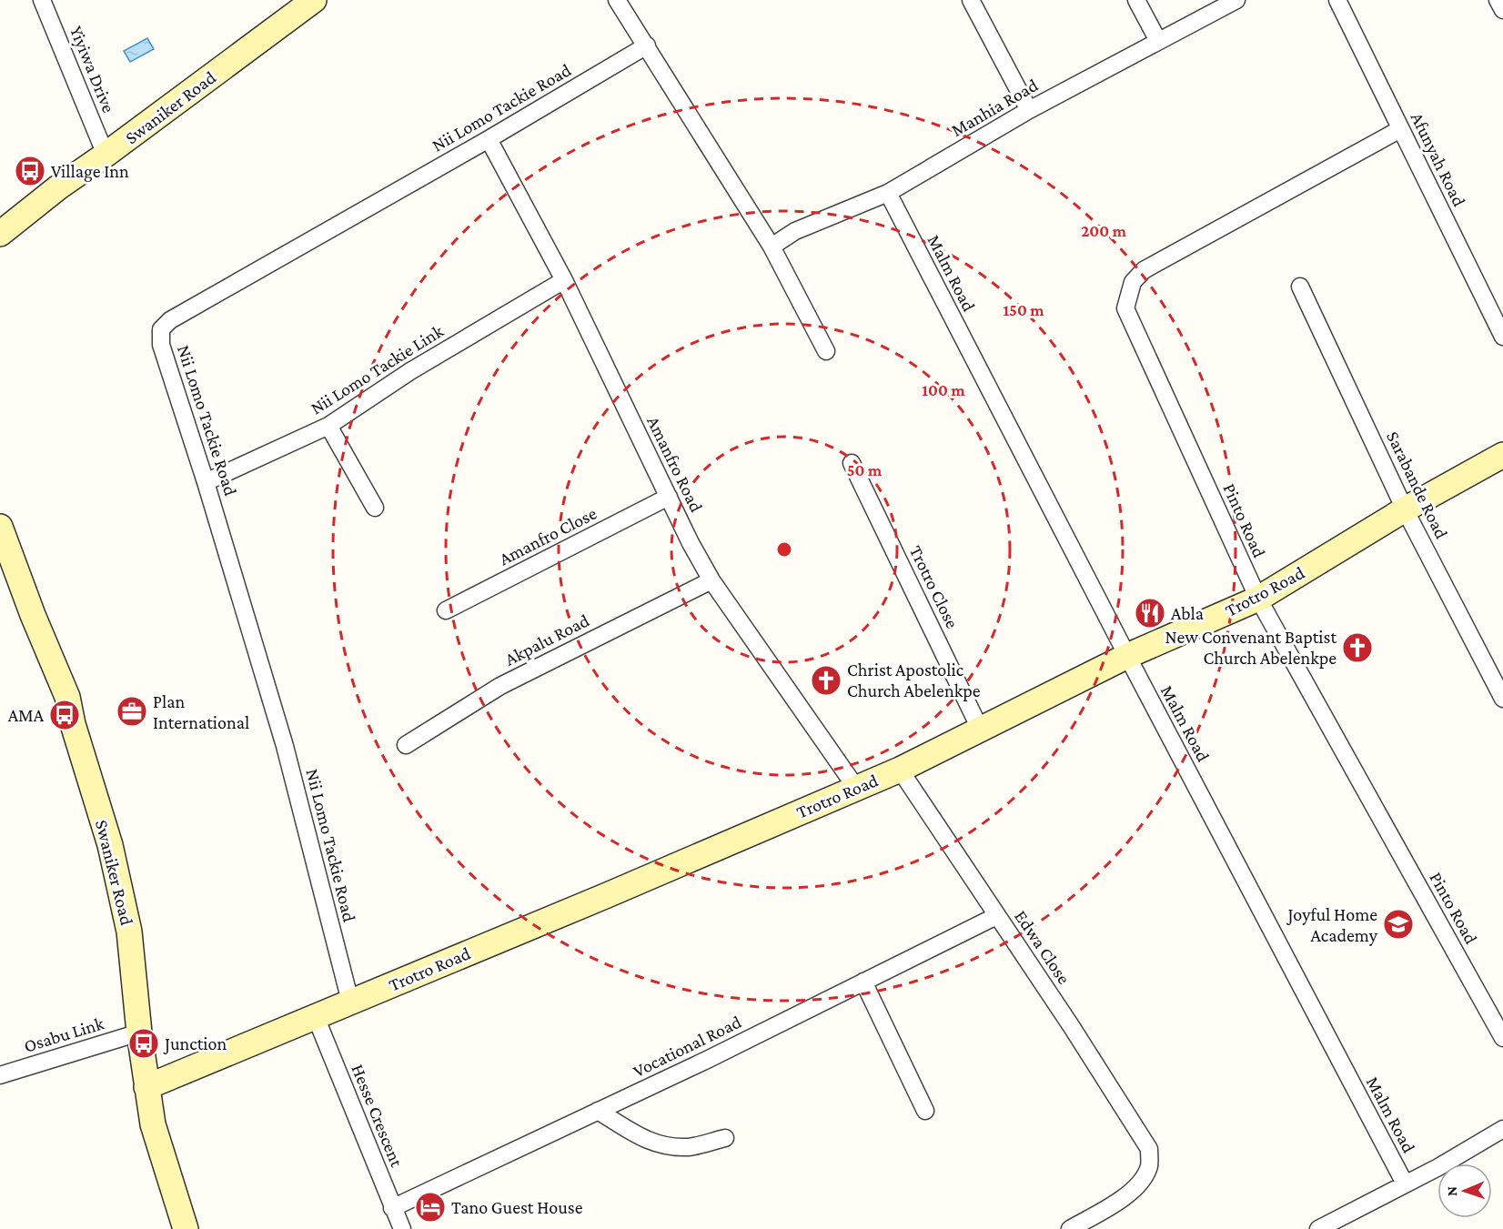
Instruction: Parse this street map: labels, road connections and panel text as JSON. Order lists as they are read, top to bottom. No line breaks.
{"streets":{"street":["Yiyiwa Drive","Swaniker Road","Nii Lomo Tackie Road","Manhia Road","Afunyah Road","Malm Road","Nii Lomo Tackie Link","Amanfro Road","Sarabande Road","Pinto Road","Amanfro Close","Trotro Close","Trotro Road","Akpalu Road","Edwa Close","Osabu Link","Vocational Road","Hesse Crescent"]},"crossings":[["Yiyiwa Drive","Swaniker Road"],["Swaniker Road","Trotro Road"],["Swaniker Road","Osabu Link"],["Nii Lomo Tackie Road","Nii Lomo Tackie Link"],["Nii Lomo Tackie Road","Amanfro Road"],["Nii Lomo Tackie Road","Trotro Road"],["Manhia Road","Malm Road"],["Afunyah Road","Pinto Road"],["Malm Road","Trotro Road"],["Nii Lomo Tackie Link","Amanfro Road"],["Amanfro Road","Amanfro Close"],["Amanfro Road","Trotro Road"],["Amanfro Road","Akpalu Road"],["Sarabande Road","Trotro Road"],["Pinto Road","Trotro Road"],["Trotro Close","Trotro Road"],["Trotro Road","Edwa Close"],["Trotro Road","Hesse Crescent"],["Edwa Close","Vocational Road"],["Vocational Road","Hesse Crescent"]],"places":{"bus stop":["Village Inn","AMA","Junction"],"restaurant":["Abla"],"church":["New Convenant Baptist Church Abelenkpe","Christ Apostolic Church Abelenkpe"],"office":["Plan International"],"school or university":["Joyful Home Academy"],"hotel":["Tano Guest House"]},"north":"left","rings":["200 m","150 m","100 m","50 m"]}
